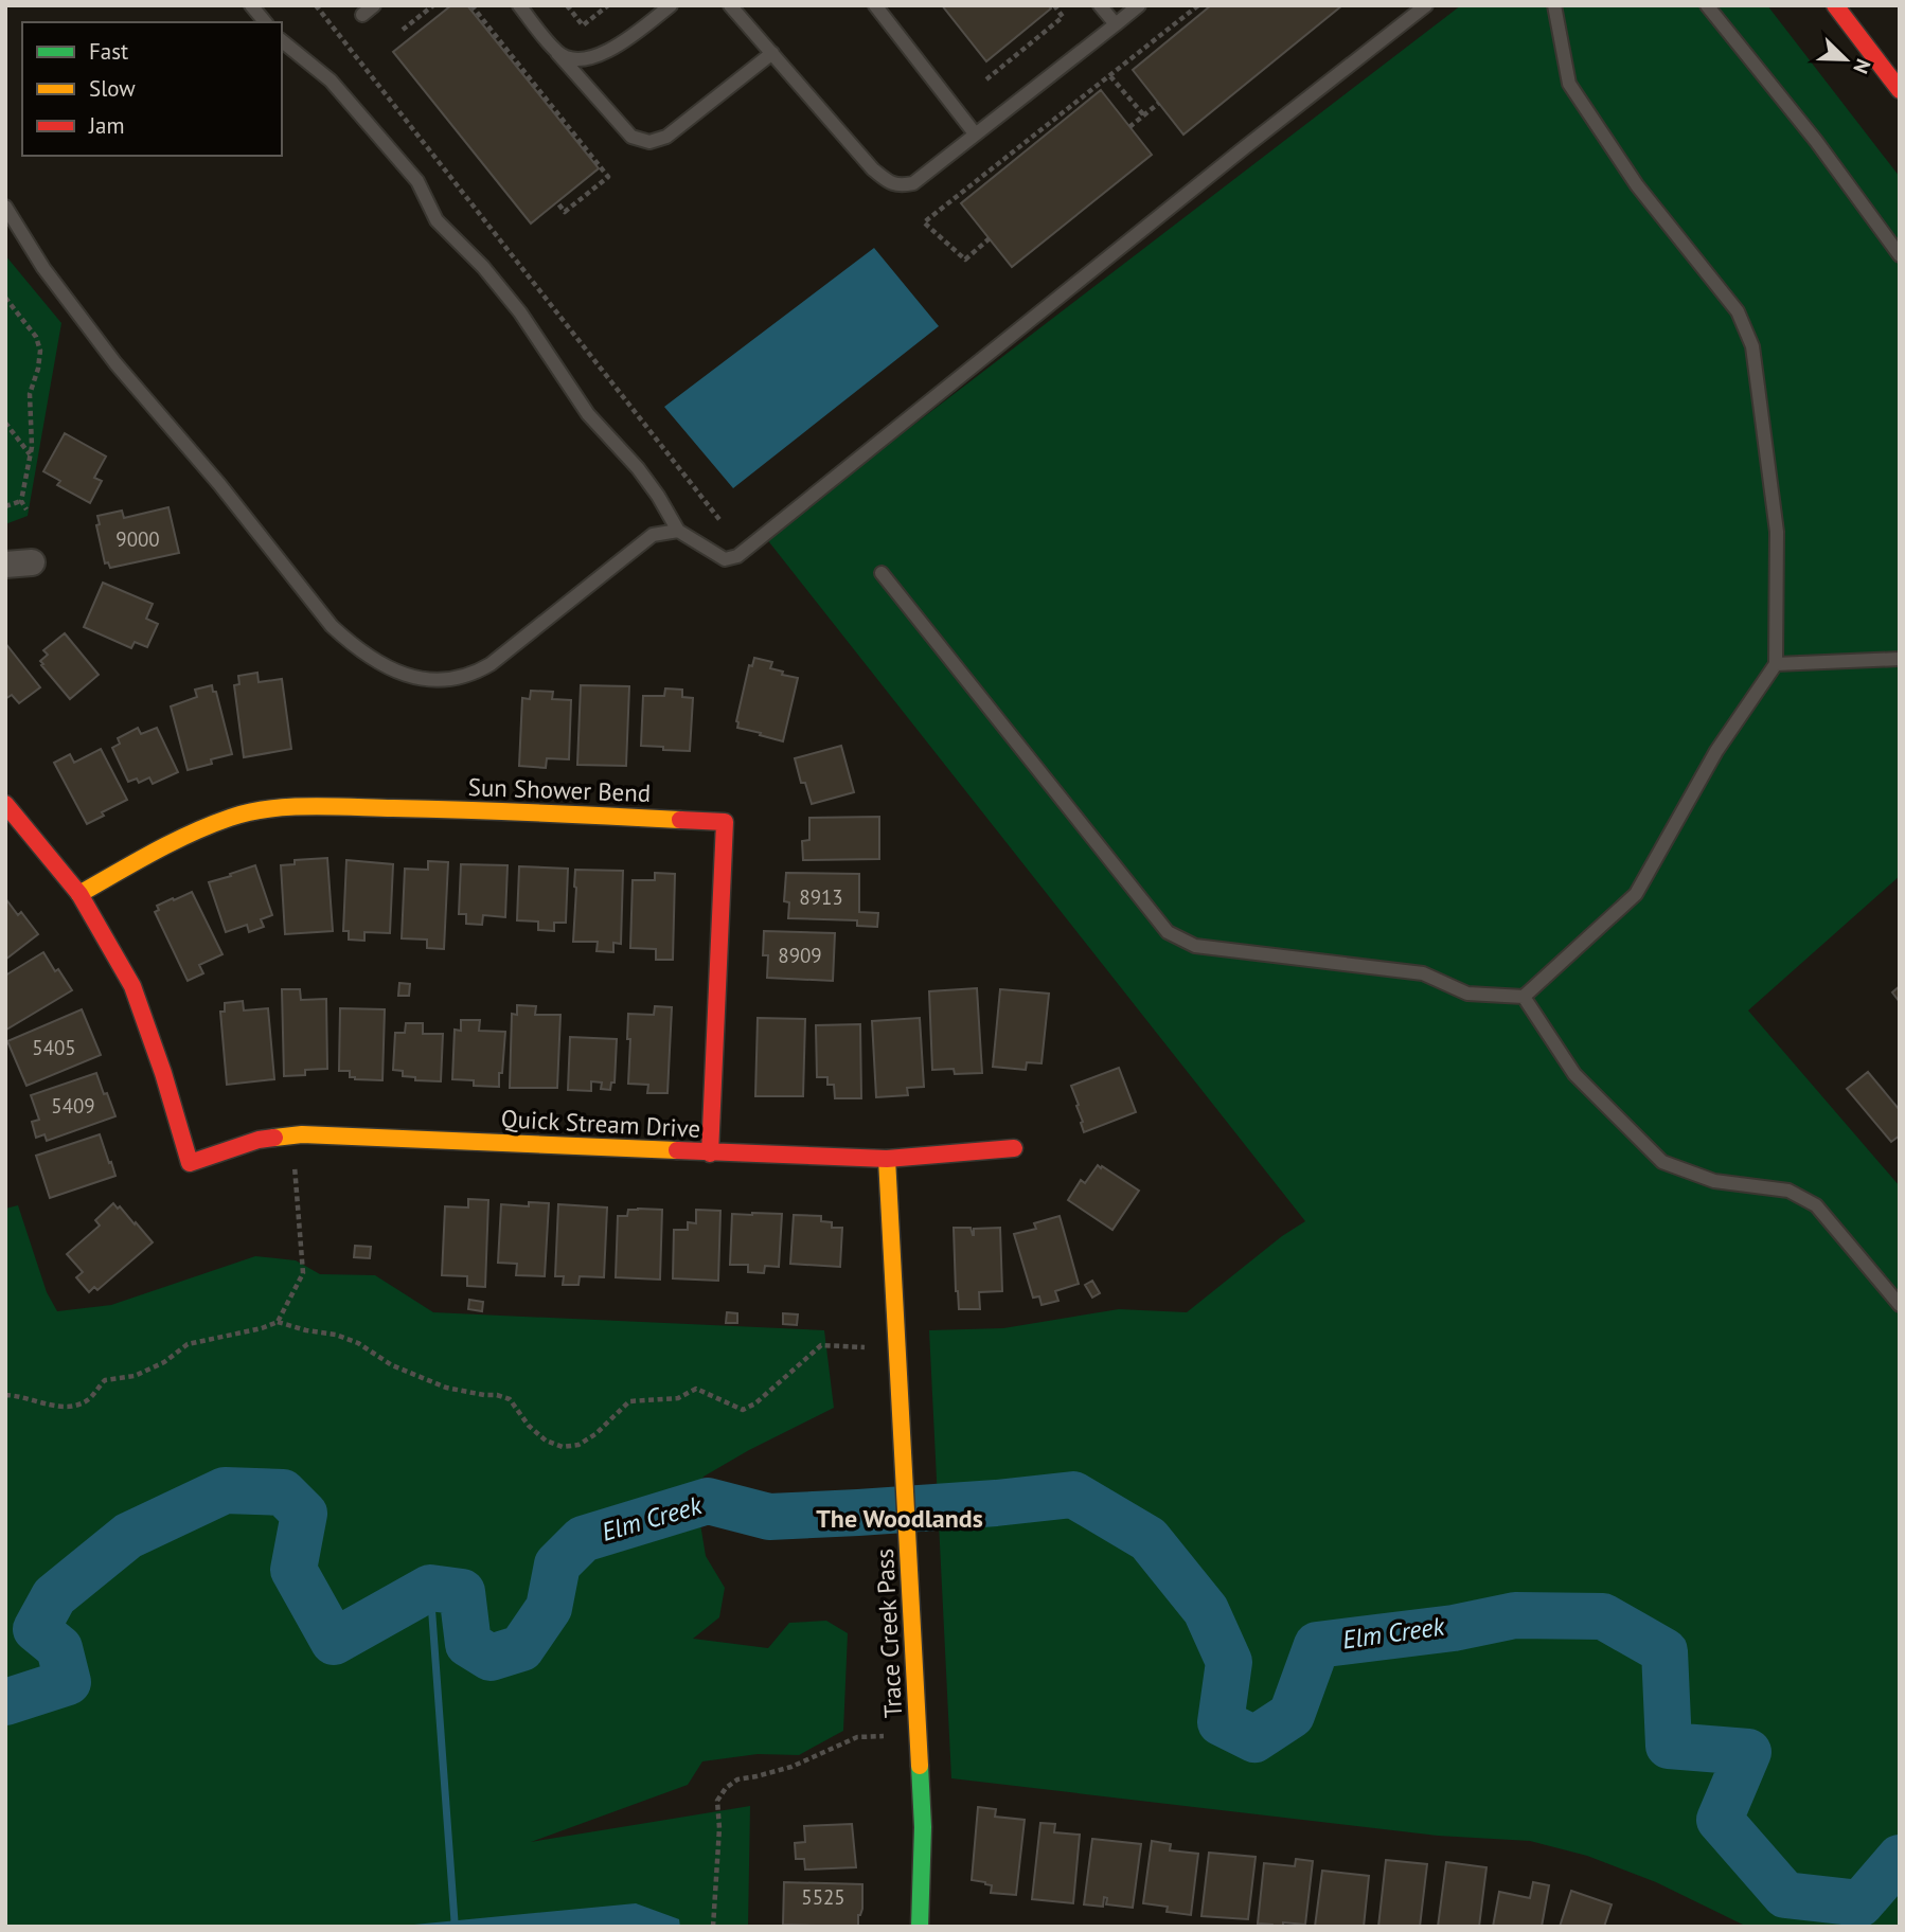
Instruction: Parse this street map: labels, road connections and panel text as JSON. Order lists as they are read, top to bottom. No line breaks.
{"streets":{"street":["Sun Shower Bend","Quick Stream Drive","Trace Creek Pass"]},"crossings":[["Sun Shower Bend","Quick Stream Drive"],["Quick Stream Drive","Trace Creek Pass"]],"districts":["The Woodlands"],"water":["Elm Creek"],"house_numbers":["9000","8913","8909","5405","5409","5525"],"legend":["Fast","Slow","Jam"],"north":"bottom right"}
